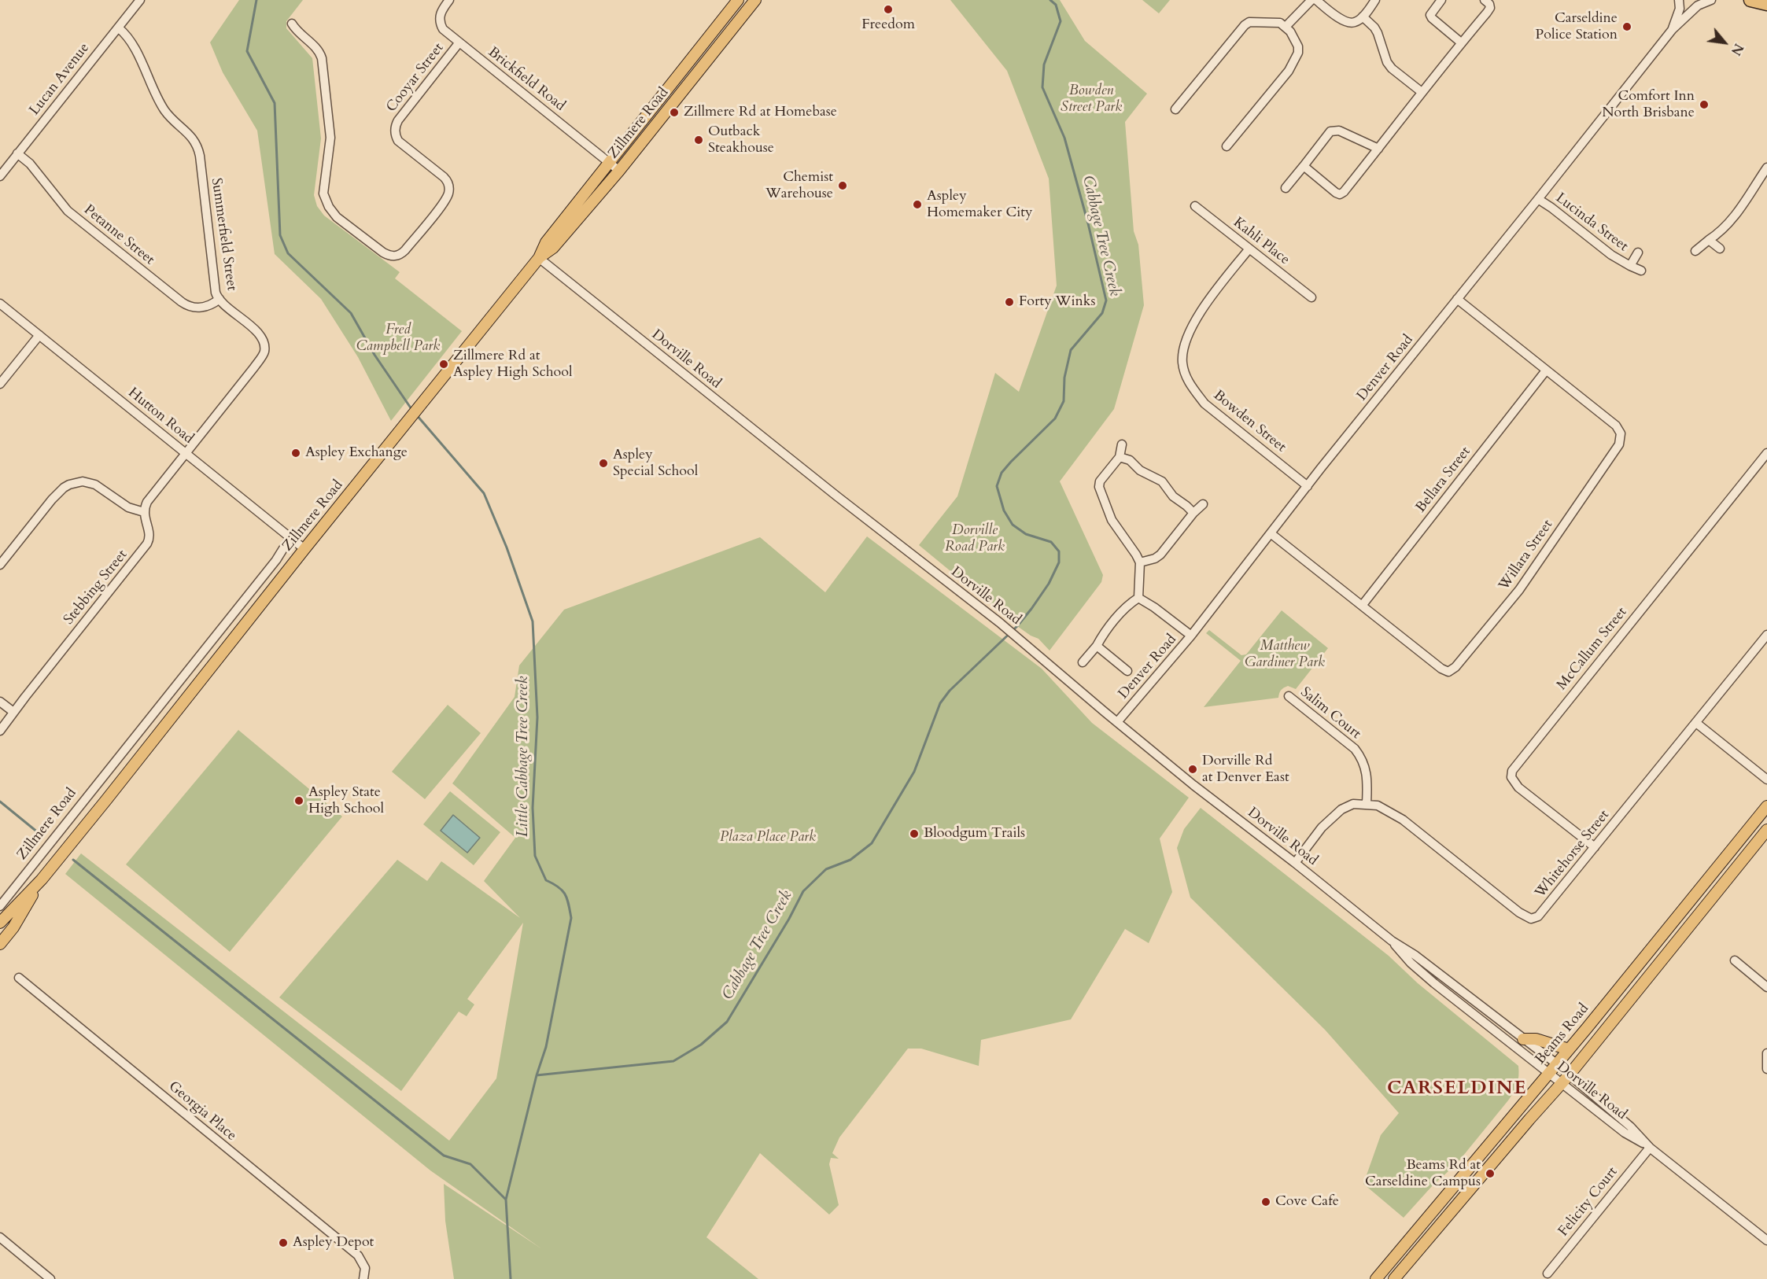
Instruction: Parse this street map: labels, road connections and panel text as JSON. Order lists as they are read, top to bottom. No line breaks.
{"streets":{"main road":["Zillmere Road","Beams Road"],"street":["Cooyar Street","Lucan Avenue","Brickfield Road","Lucinda Street","Summerfield Street","Petanne Street","Kahli Place","Dorville Road","Denver Road","Hutton Road","Bowden Street","Bellara Street","Willara Street","Stebbing Street","McCallum Street","Salim Court","Whitehorse Street","Georgia Place","Felicity Court"]},"crossings":[["Cooyar Street","Brickfield Road"],["Lucan Avenue","Summerfield Street"],["Lucan Avenue","Petanne Street"],["Brickfield Road","Zillmere Road"],["Zillmere Road","Dorville Road"],["Zillmere Road","Hutton Road"],["Lucinda Street","Denver Road"],["Summerfield Street","Petanne Street"],["Summerfield Street","Hutton Road"],["Kahli Place","Bowden Street"],["Dorville Road","Denver Road"],["Dorville Road","Whitehorse Street"],["Dorville Road","Beams Road"],["Dorville Road","Felicity Court"],["Denver Road","Bowden Street"],["Denver Road","Willara Street"],["Bellara Street","Willara Street"],["McCallum Street","Whitehorse Street"],["Salim Court","Whitehorse Street"]],"districts":["CARSELDINE"],"water":["Cabbage Tree Creek","Little Cabbage Tree Creek"],"parks":["Bowden Street Park","Fred Campbell Park","Dorville Road Park","Matthew Gardiner Park","Plaza Place Park"],"places":["Freedom","Carseldine Police Station","Comfort Inn North Brisbane","Zillmere Rd at Homebase","Outback Steakhouse","Chemist Warehouse","Aspley Homemaker City","Forty Winks","Zillmere Rd at Aspley High School","Aspley Exchange","Aspley Special School","Dorville Rd at Denver East","Aspley State High School","Bloodgum Trails","Beams Rd at Carseldine Campus","Cove Cafe","Aspley Depot"],"north":"bottom right"}
